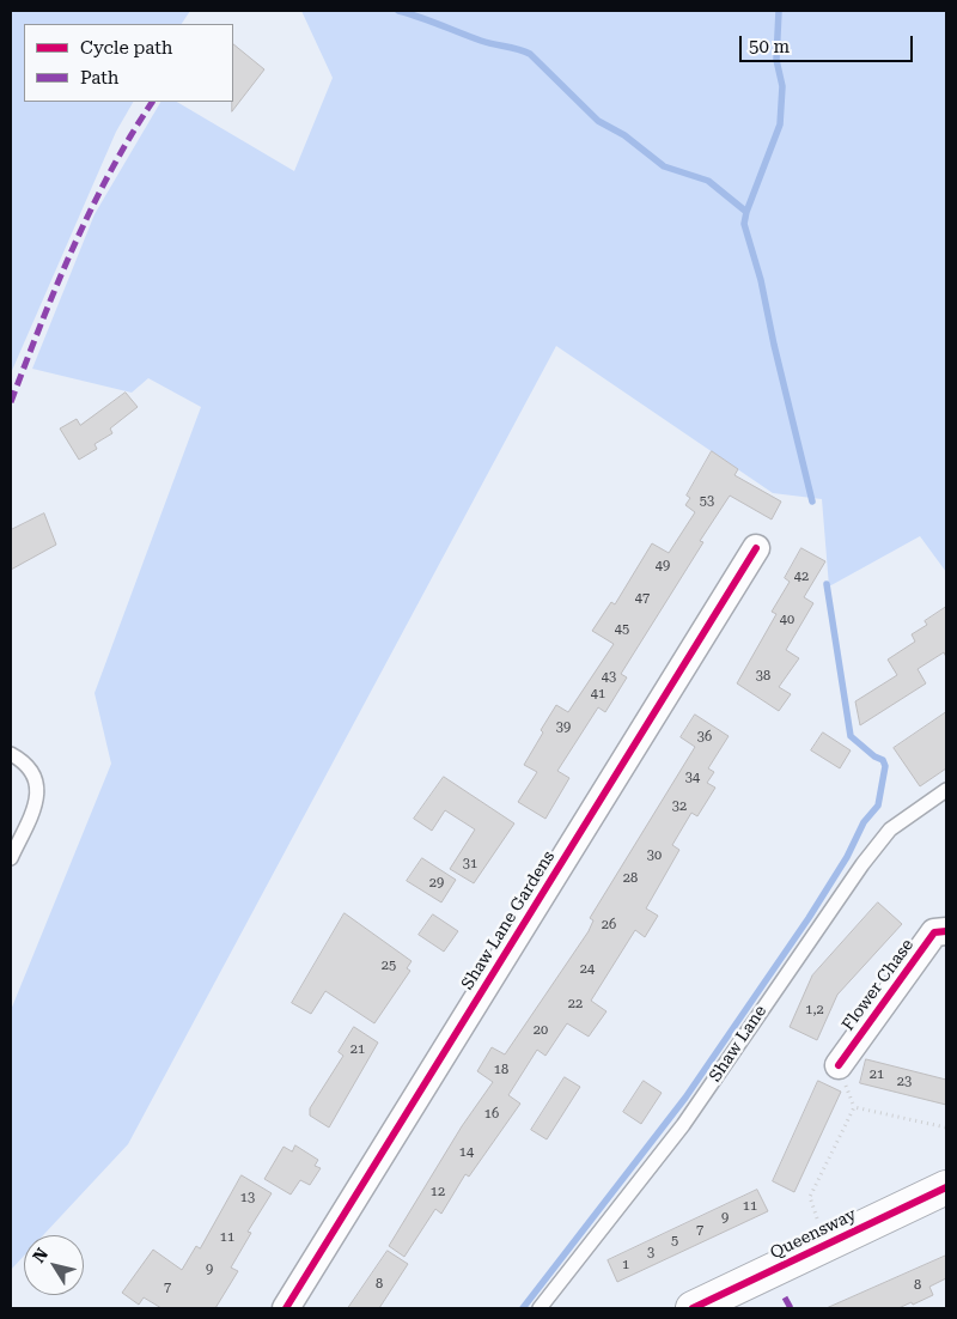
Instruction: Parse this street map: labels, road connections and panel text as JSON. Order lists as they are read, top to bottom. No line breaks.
{"streets":{"street":["Shaw Lane Gardens","Flower Chase","Queensway"],"lane":["Shaw Lane"]},"house_numbers":["53","49","42","47","40","45","38","43","41","39","36","34","32","30","31","28","29","26","25","24","22","1,2","20","21","18","21","23","16","14","12","13","11","9","7","11","5","3","1","9","8","8","7"],"legend":["Cycle path","Path"],"scale_bar":"50 m","north":"top left"}
